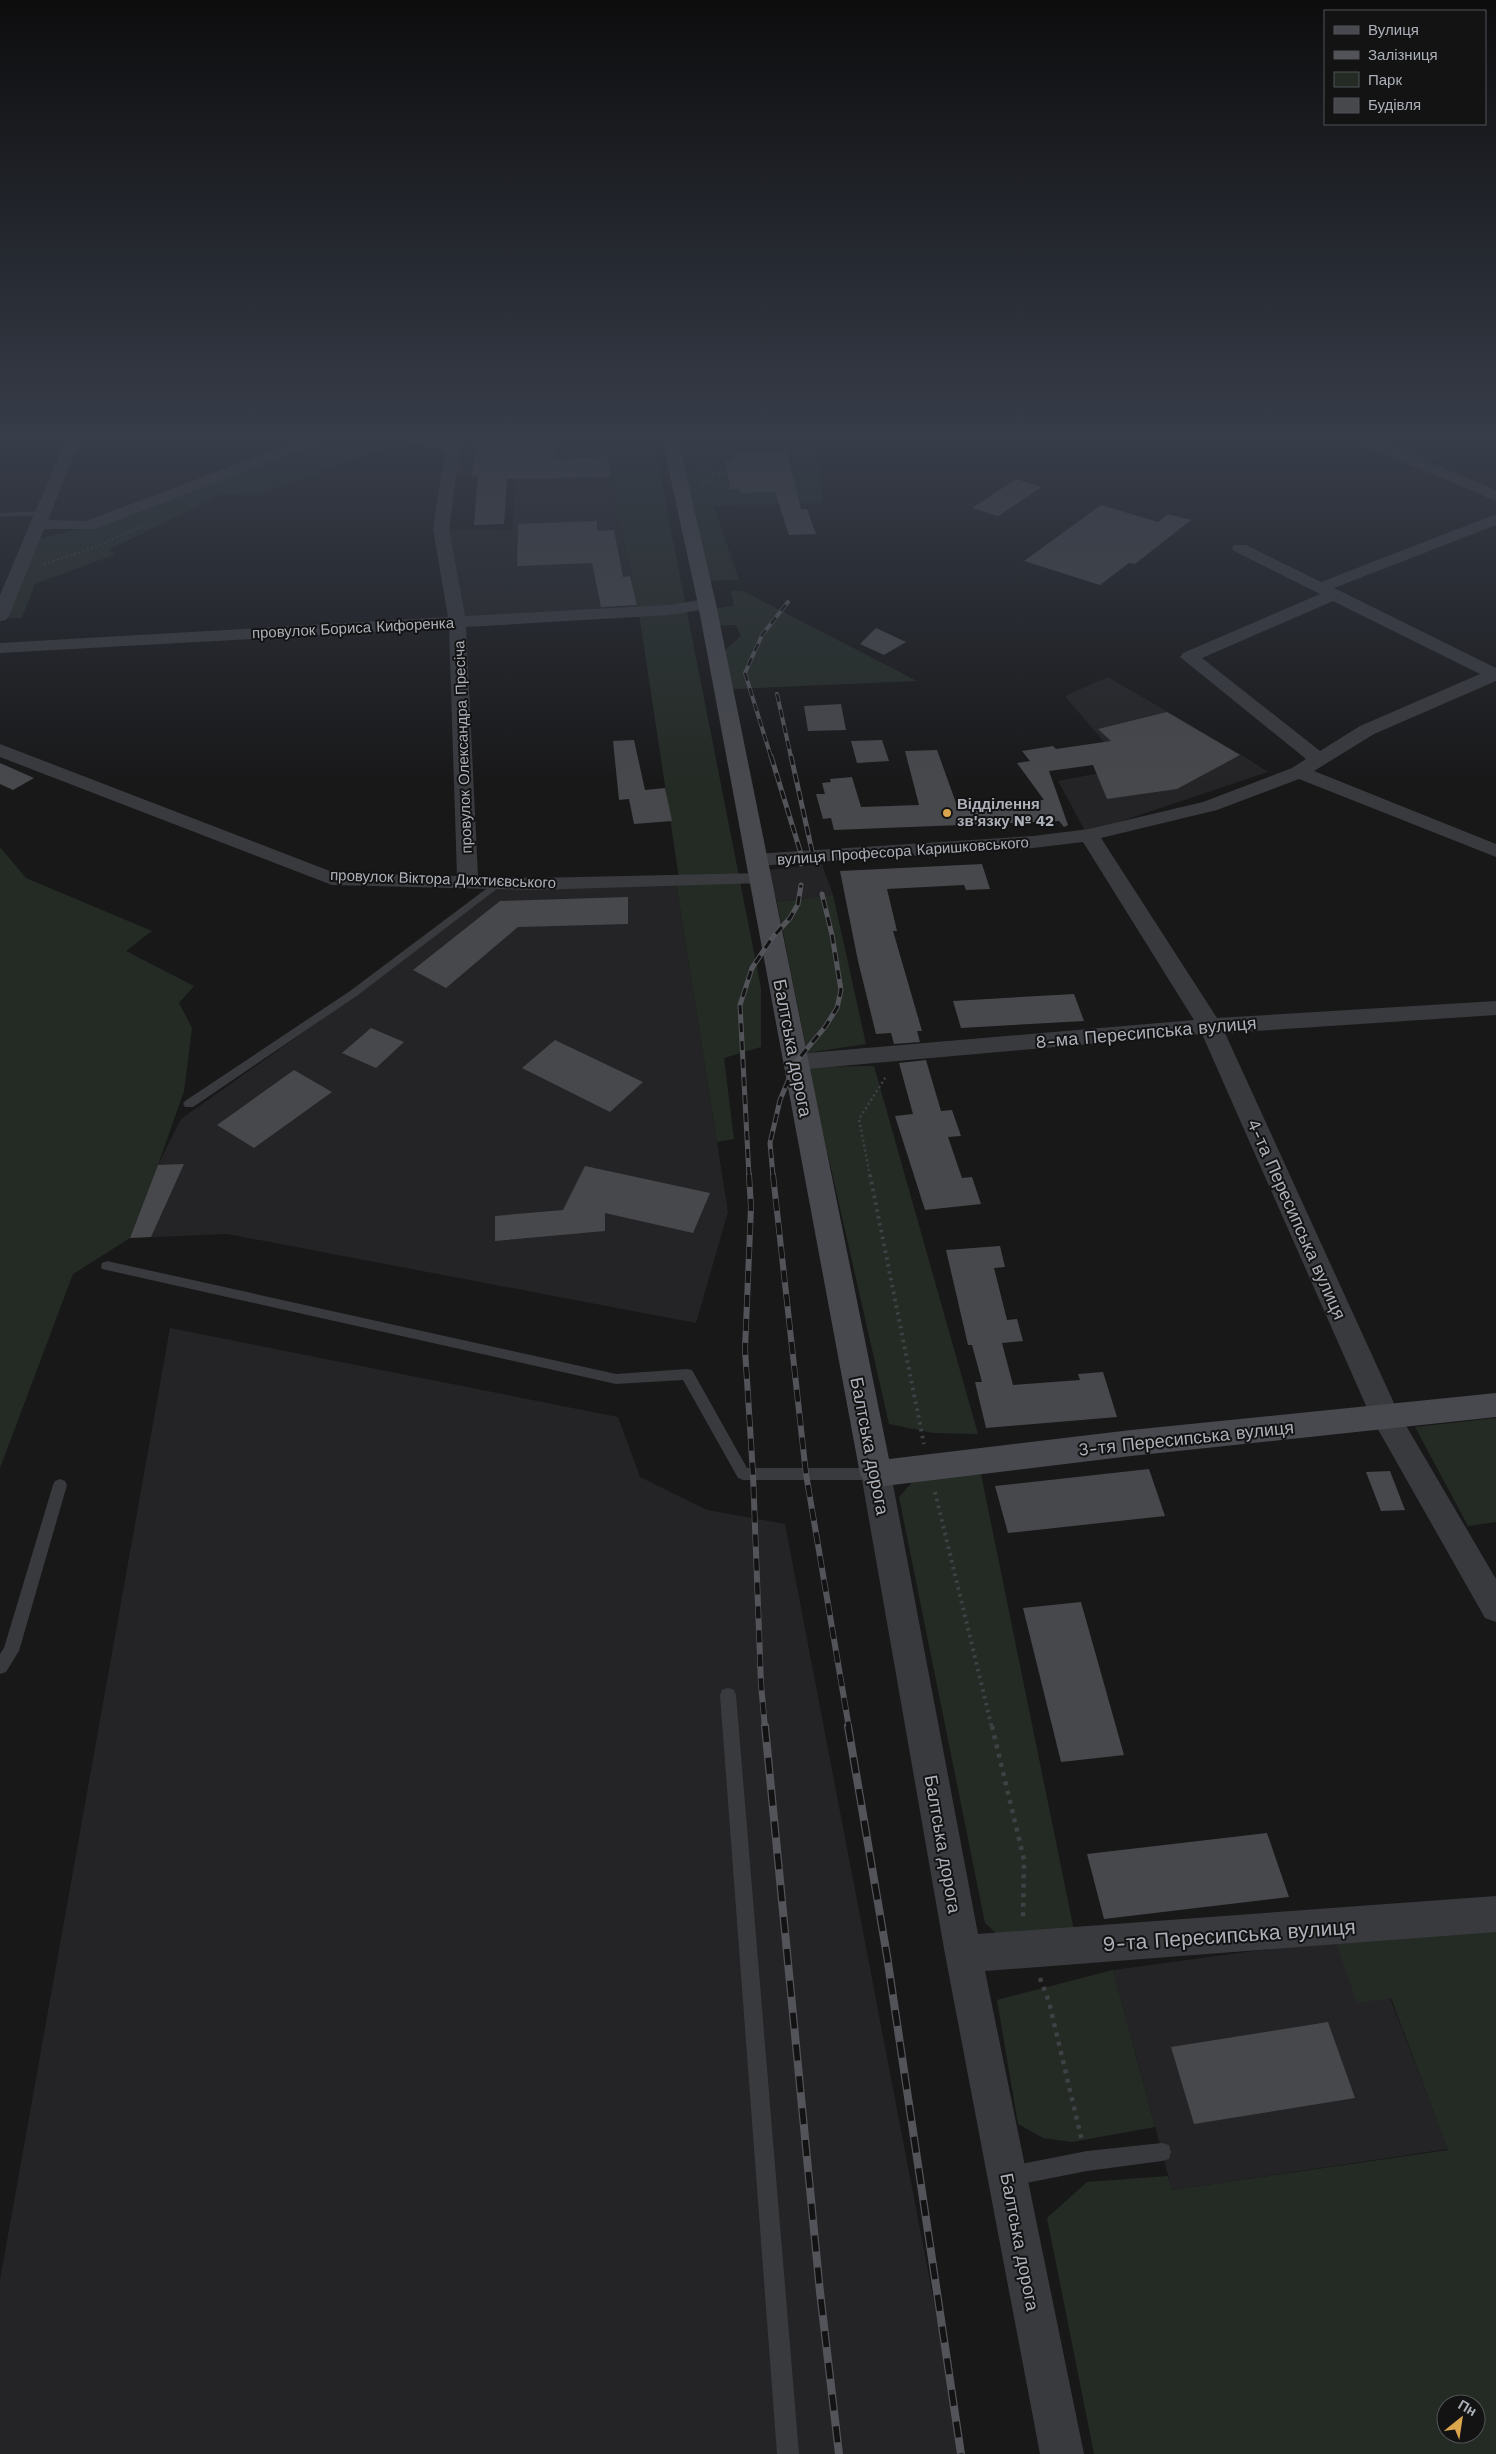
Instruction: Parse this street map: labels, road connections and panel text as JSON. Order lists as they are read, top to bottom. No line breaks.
{"streets":{"main road":["Балтська дорога","3-тя Пересипська вулиця"],"street":["провулок Бориса Кифоренка","провулок Олександра Пресіча","вулиця Професора Каришковського","провулок Віктора Дихтиєвського","8-ма Пересипська вулиця","4-та Пересипська вулиця","9-та Пересипська вулиця"]},"crossings":[["провулок Бориса Кифоренка","провулок Олександра Пресіча"],["провулок Бориса Кифоренка","Балтська дорога"],["провулок Олександра Пресіча","провулок Віктора Дихтиєвського"],["вулиця Професора Каришковського","провулок Віктора Дихтиєвського"],["вулиця Професора Каришковського","Балтська дорога"],["вулиця Професора Каришковського","4-та Пересипська вулиця"],["провулок Віктора Дихтиєвського","Балтська дорога"],["8-ма Пересипська вулиця","Балтська дорога"],["8-ма Пересипська вулиця","4-та Пересипська вулиця"],["Балтська дорога","3-тя Пересипська вулиця"],["Балтська дорога","9-та Пересипська вулиця"],["4-та Пересипська вулиця","3-тя Пересипська вулиця"]],"places":["Відділення зв'язку № 42"],"legend":["Вулиця","Залізниця","Парк","Будівля"],"north":"top right"}
